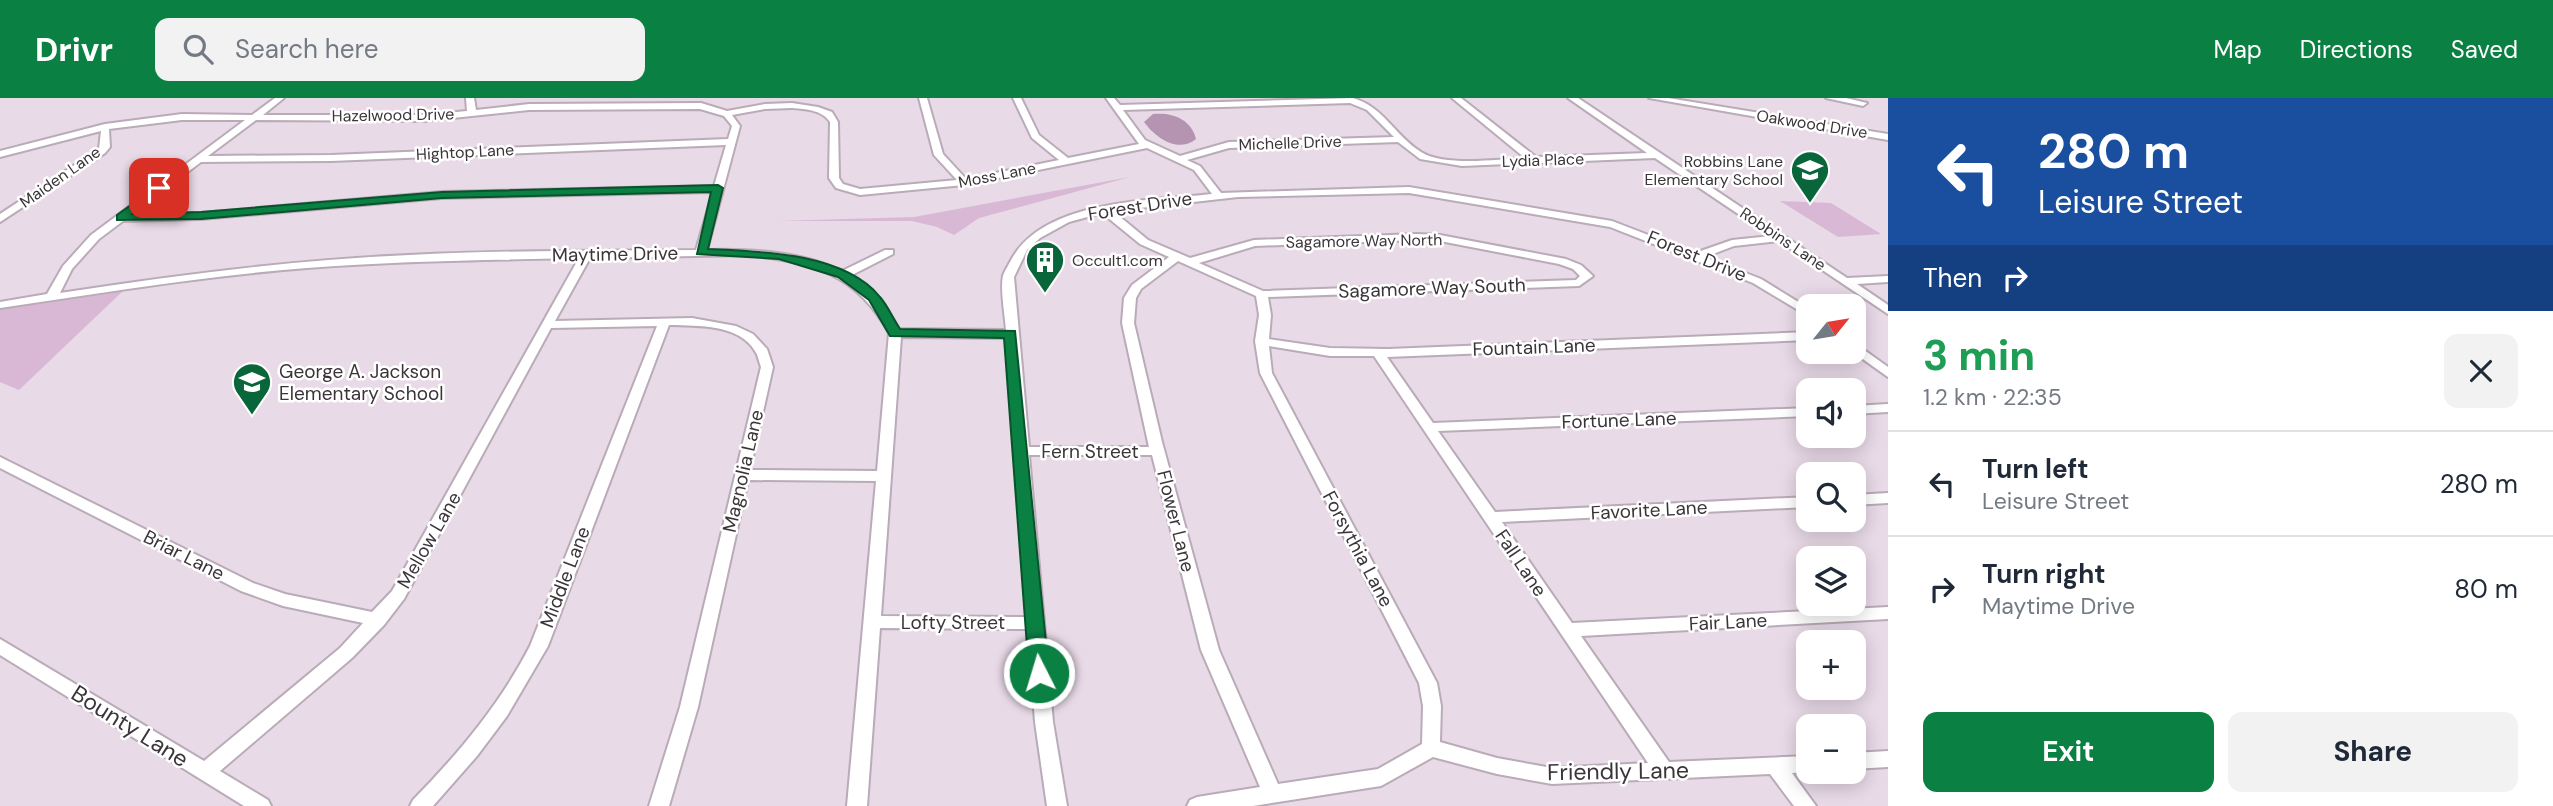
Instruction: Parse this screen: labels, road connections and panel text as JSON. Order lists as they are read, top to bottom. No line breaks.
{"streets":{"street":["Hazelwood Drive","Oakwood Drive","Michelle Drive","Hightop Lane","Lydia Place","Moss Lane","Maiden Lane","Forest Drive","Robbins Lane","Sagamore Way North","Maytime Drive","Sagamore Way South","Fountain Lane","Fortune Lane","Fern Street","Magnolia Lane","Favorite Lane","Flower Lane","Mellow Lane","Forsythia Lane","Briar Lane","Fall Lane","Middle Lane","Lofty Street","Fair Lane","Bounty Lane","Friendly Lane"]},"crossings":[["Hazelwood Drive","Moss Lane"],["Hazelwood Drive","Maiden Lane"],["Michelle Drive","Lydia Place"],["Lydia Place","Robbins Lane"],["Forest Drive","Fern Street"],["Forest Drive","Lofty Street"],["Sagamore Way North","Sagamore Way South"],["Maytime Drive","Mellow Lane"],["Sagamore Way South","Forsythia Lane"],["Fountain Lane","Forsythia Lane"],["Fountain Lane","Fall Lane"],["Fortune Lane","Fall Lane"],["Fern Street","Flower Lane"],["Magnolia Lane","Mellow Lane"],["Magnolia Lane","Middle Lane"],["Favorite Lane","Fall Lane"],["Mellow Lane","Briar Lane"],["Mellow Lane","Bounty Lane"],["Forsythia Lane","Friendly Lane"],["Fall Lane","Fair Lane"],["Fall Lane","Friendly Lane"]],"places":{"school or university":["Robbins Lane Elementary School","George A. Jackson Elementary School"],"building":["Occult1.com"]},"north":"top right","page":{"header":"Drivr","search":"Search here","nav":["Map","Directions","Saved"],"turn":["280 m","Leisure Street"],"then":"Then","map_buttons":["+","−"],"heading":["3 min","1.2 km · 22:35"],"list":[{"name":"Turn left","note":"Leisure Street","value":"280 m"},{"name":"Turn right","note":"Maytime Drive","value":"80 m"}],"buttons":["Exit","Share"]}}
